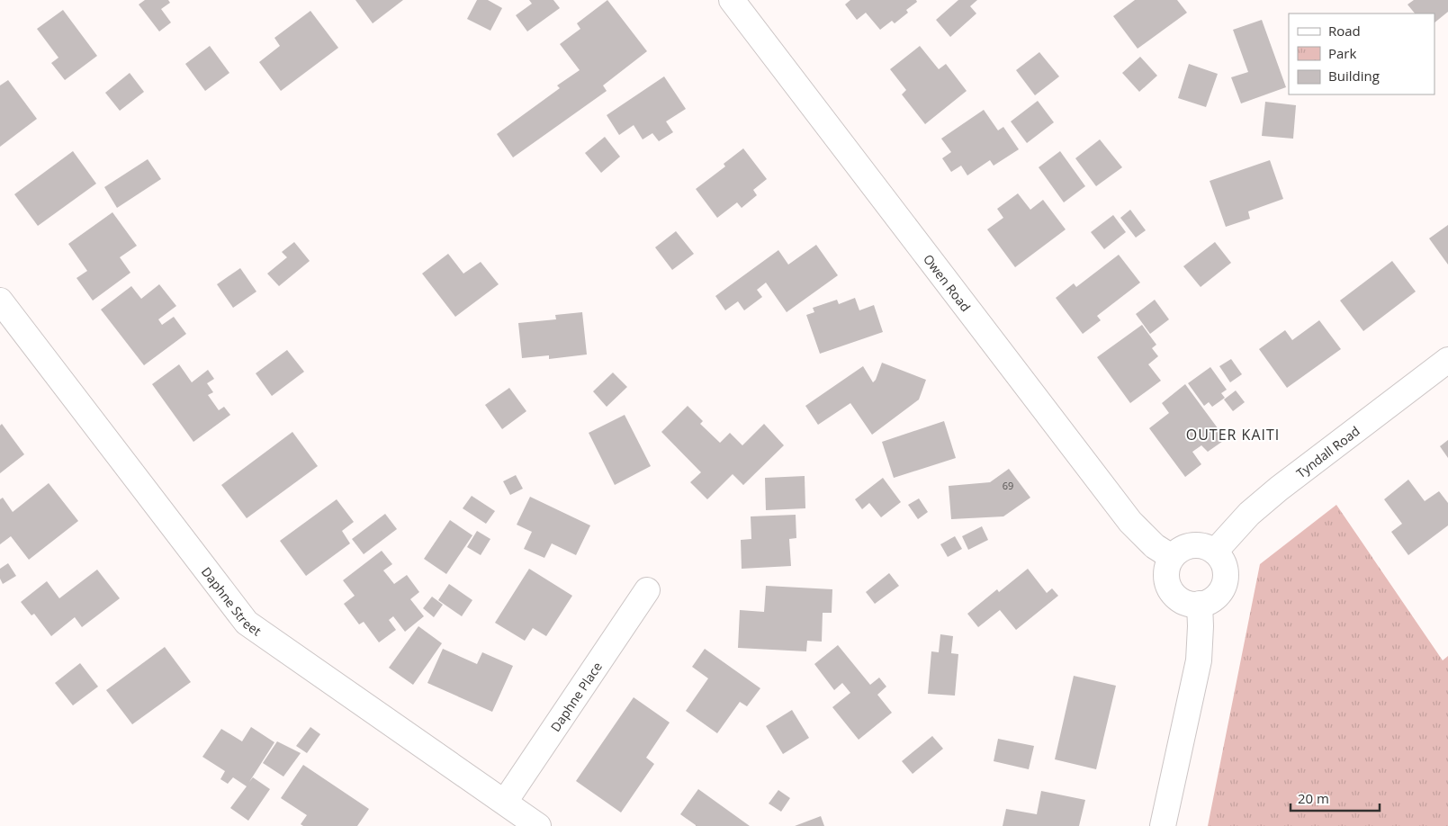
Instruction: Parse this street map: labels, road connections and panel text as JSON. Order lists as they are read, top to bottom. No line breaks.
{"streets":{"street":["Owen Road","Tyndall Road","Daphne Street","Daphne Place"]},"crossings":[["Owen Road","Tyndall Road"],["Daphne Street","Daphne Place"]],"districts":["OUTER KAITI"],"house_numbers":["69"],"legend":["Road","Park","Building"],"scale_bar":"20 m"}
